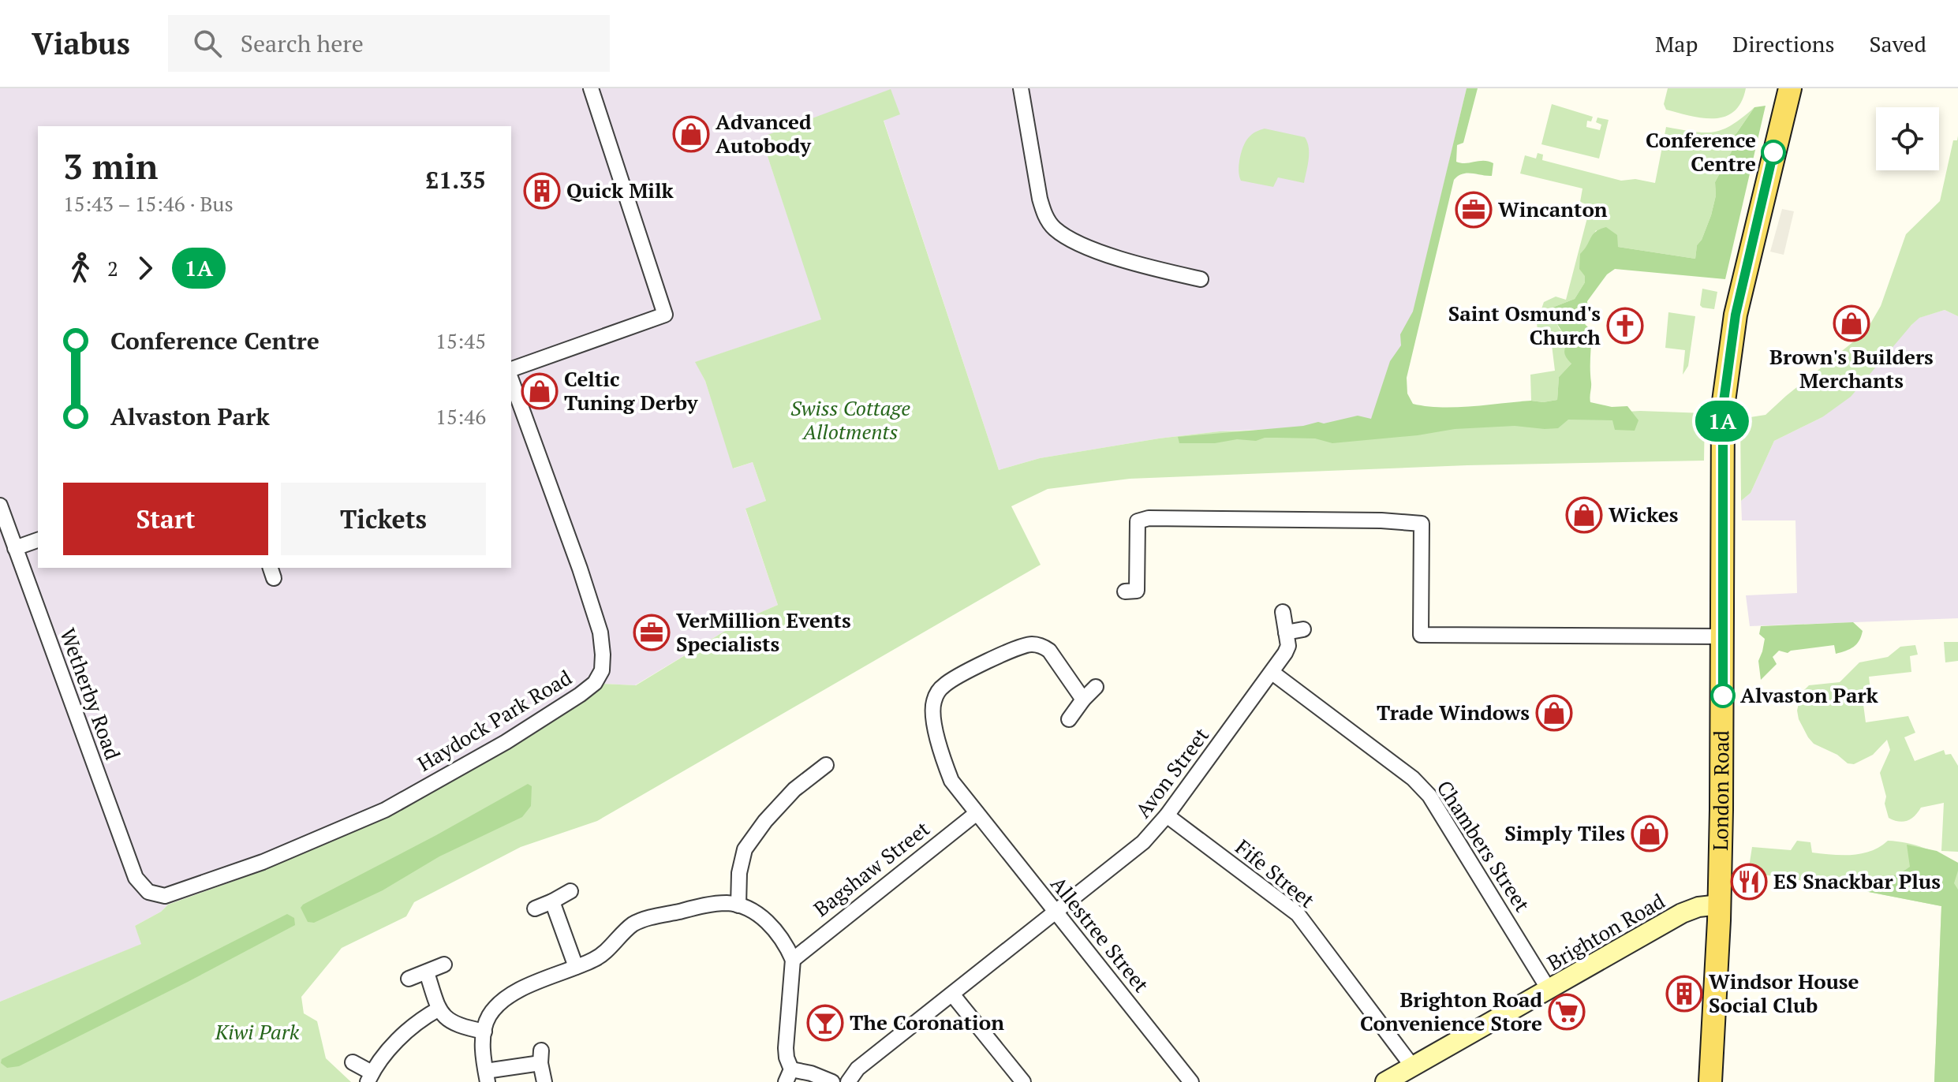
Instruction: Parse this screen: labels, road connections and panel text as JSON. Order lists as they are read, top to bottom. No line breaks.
{"streets":{"main road":["London Road"],"street":["Wetherby Road","Haydock Park Road","Avon Street","Chambers Street","Bagshaw Street","Fife Street","Brighton Road","Allestree Street"]},"crossings":[["Wetherby Road","Haydock Park Road"],["Avon Street","Chambers Street"],["Avon Street","Fife Street"],["Avon Street","Allestree Street"],["London Road","Brighton Road"],["Chambers Street","Brighton Road"],["Bagshaw Street","Allestree Street"],["Fife Street","Brighton Road"]],"parks":["Swiss Cottage Allotments","Kiwi Park"],"places":{"shop":["Advanced Autobody","Brown's Builders Merchants","Celtic Tuning Derby","Wickes","Trade Windows","Simply Tiles"],"other":["Conference Centre","Alvaston Park"],"building":["Quick Milk","Windsor House Social Club"],"office":["Wincanton","VerMillion Events Specialists"],"church":["Saint Osmund's Church"],"restaurant":["ES Snackbar Plus"],"supermarket":["Brighton Road Convenience Store"],"bar":["The Coronation"]},"lines":["bus line 1A"],"page":{"header":"Viabus","search":"Search here","nav":["Map","Directions","Saved"],"on_map":"1A","heading":["3 min","15:43 – 15:46 · Bus","£1.35"],"legs":["2","1A"],"list":[{"name":"Conference Centre","value":"15:45"},{"name":"Alvaston Park","value":"15:46"}],"buttons":["Start","Tickets"]}}
